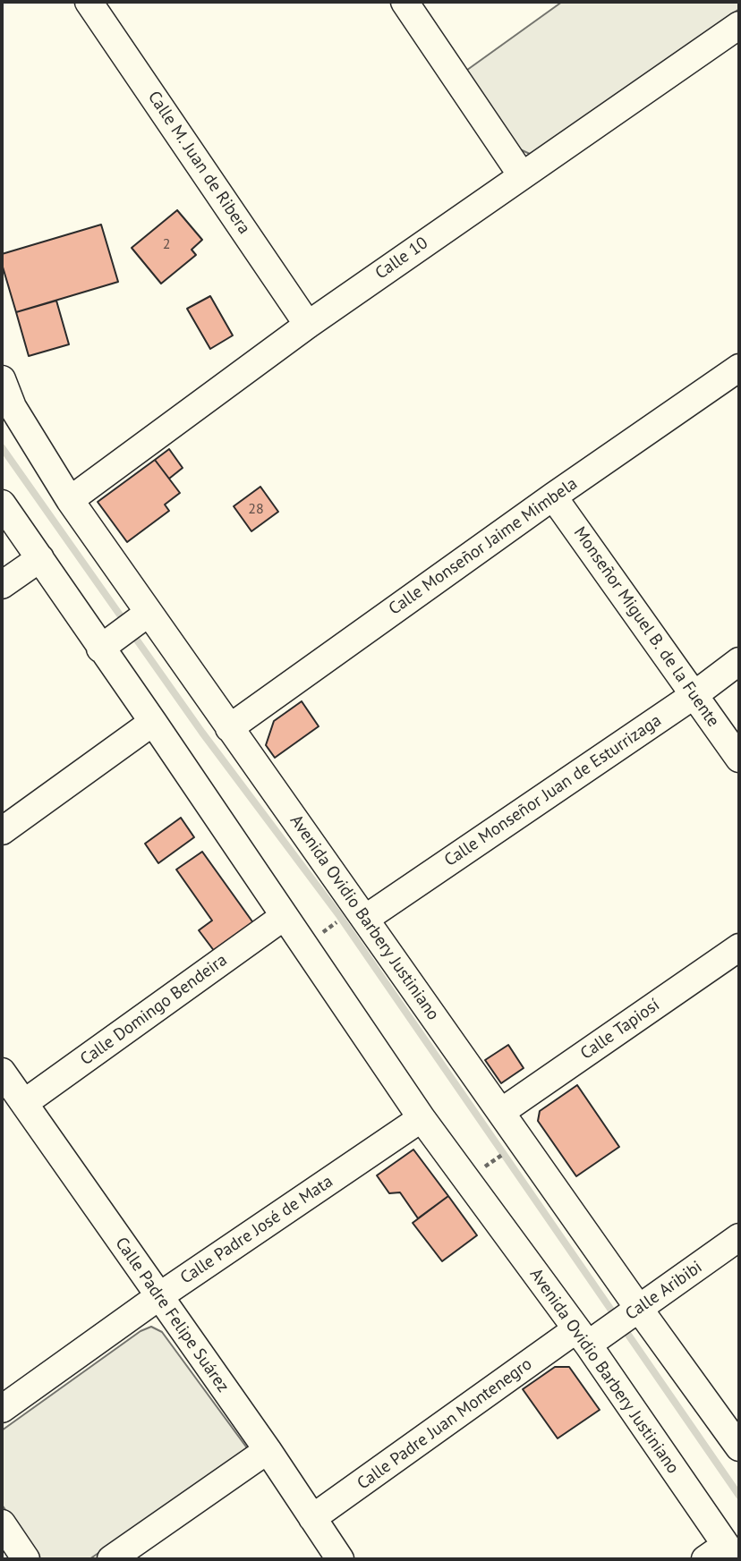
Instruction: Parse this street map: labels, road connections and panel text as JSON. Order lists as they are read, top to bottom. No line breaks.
{"streets":{"street":["Calle M. Juan de Ribera","Calle 10","Calle Monseñor Jaime Mimbela","Monseñor Miguel B. de la Fuente","Calle Monseñor Juan de Esturrizaga","Avenida Ovidio Barbery Justiniano","Calle Domingo Bendeira","Calle Tapiosí","Calle Padre José de Mata","Calle Aribibi","Calle Padre Felipe Suárez","Calle Padre Juan Montenegro"]},"crossings":[["Calle M. Juan de Ribera","Calle 10"],["Calle 10","Avenida Ovidio Barbery Justiniano"],["Calle Monseñor Jaime Mimbela","Monseñor Miguel B. de la Fuente"],["Calle Monseñor Jaime Mimbela","Avenida Ovidio Barbery Justiniano"],["Monseñor Miguel B. de la Fuente","Calle Monseñor Juan de Esturrizaga"],["Calle Monseñor Juan de Esturrizaga","Avenida Ovidio Barbery Justiniano"],["Avenida Ovidio Barbery Justiniano","Calle Domingo Bendeira"],["Avenida Ovidio Barbery Justiniano","Calle Tapiosí"],["Avenida Ovidio Barbery Justiniano","Calle Padre José de Mata"],["Avenida Ovidio Barbery Justiniano","Calle Aribibi"],["Avenida Ovidio Barbery Justiniano","Calle Padre Juan Montenegro"],["Calle Domingo Bendeira","Calle Padre Felipe Suárez"],["Calle Padre José de Mata","Calle Padre Felipe Suárez"],["Calle Aribibi","Calle Padre Juan Montenegro"],["Calle Padre Felipe Suárez","Calle Padre Juan Montenegro"]],"house_numbers":["2","28"]}
